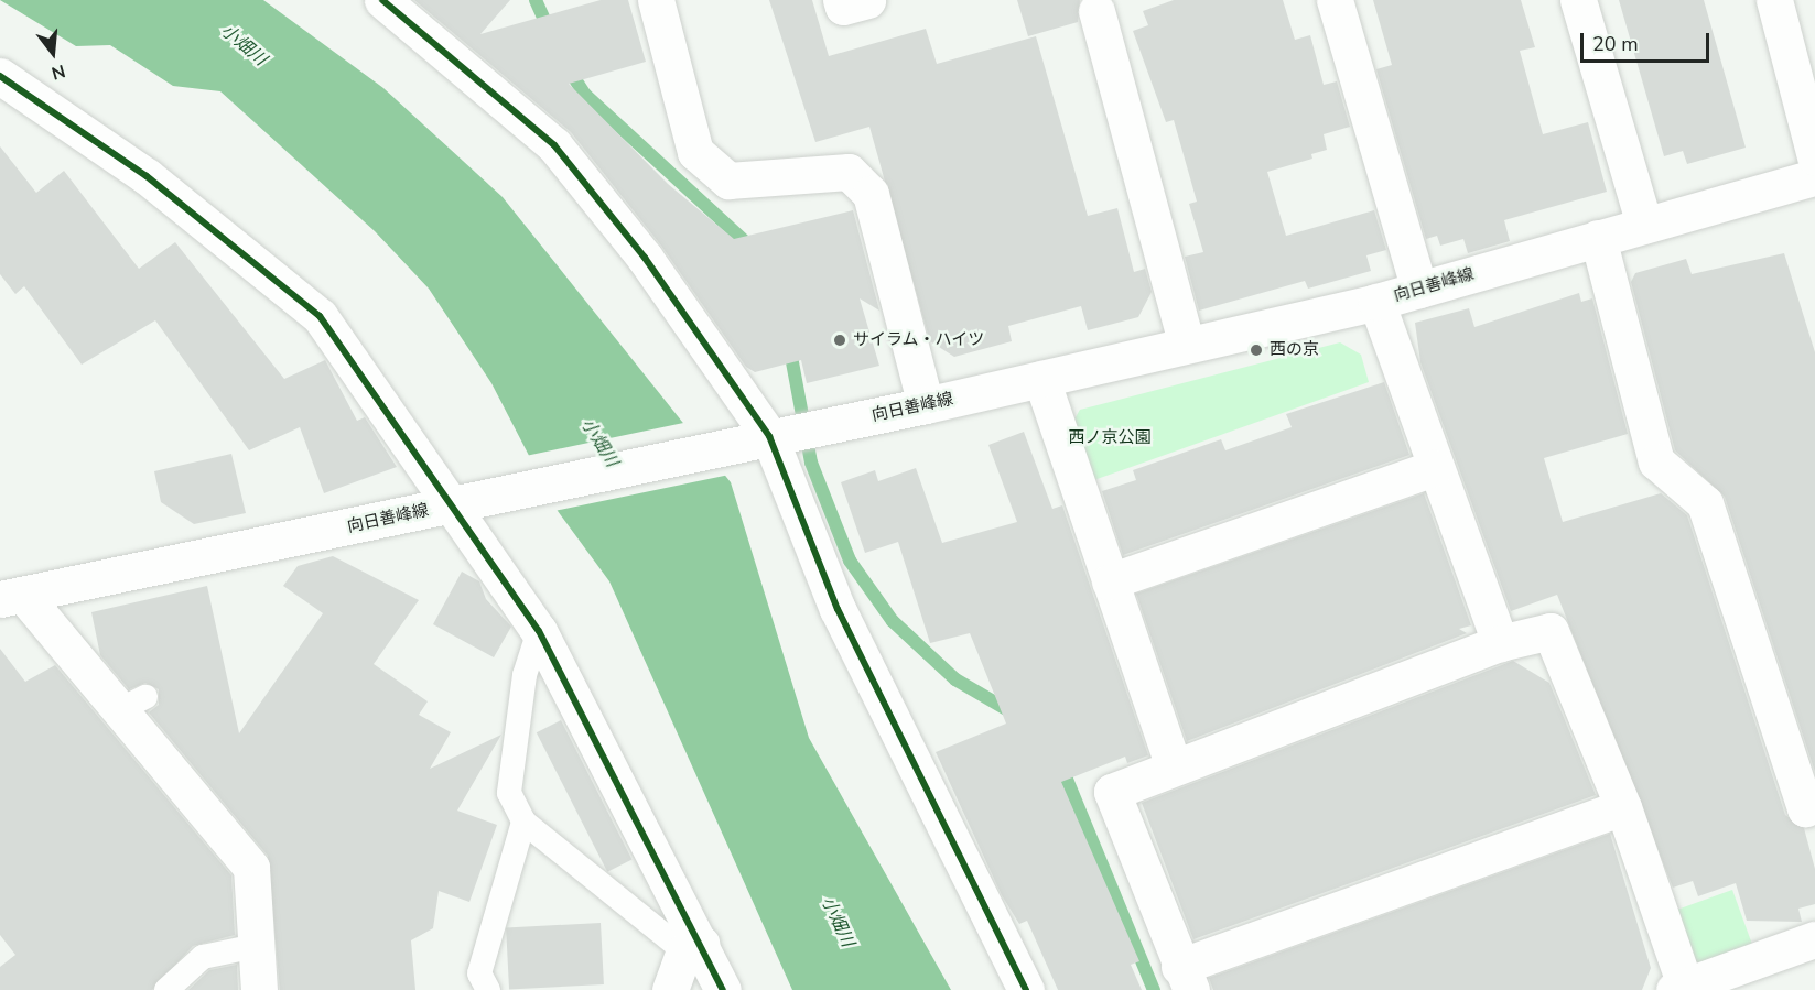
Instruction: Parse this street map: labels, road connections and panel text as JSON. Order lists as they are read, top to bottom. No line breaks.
{"streets":{"street":["向日善峰線"]},"water":["小畑川"],"parks":["西ノ京公園"],"places":["サイラム・ハイツ","西の京"],"scale_bar":"20 m","north":"bottom"}
